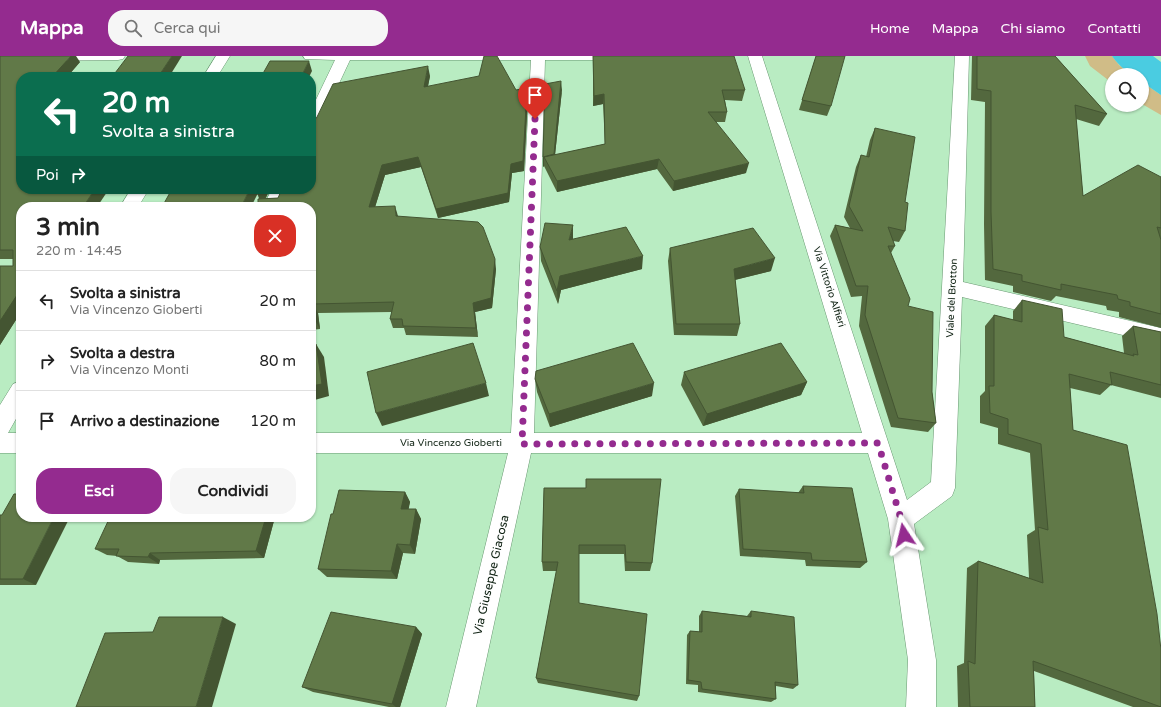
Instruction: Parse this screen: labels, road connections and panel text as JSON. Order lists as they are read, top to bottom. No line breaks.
{"streets":{"street":["Via Vittorio Alfieri","Viale del Brotton","Via Vincenzo Gioberti","Via Giuseppe Giacosa"]},"crossings":[["Via Vittorio Alfieri","Viale del Brotton"],["Via Vittorio Alfieri","Via Vincenzo Gioberti"],["Via Vincenzo Gioberti","Via Giuseppe Giacosa"]],"page":{"header":"Mappa","search":"Cerca qui","nav":["Home","Mappa","Chi siamo","Contatti"],"turn":["20 m","Svolta a sinistra"],"then":"Poi","heading":["3 min","220 m · 14:45"],"list":[{"name":"Svolta a sinistra","note":"Via Vincenzo Gioberti","value":"20 m"},{"name":"Svolta a destra","note":"Via Vincenzo Monti","value":"80 m"},{"name":"Arrivo a destinazione","value":"120 m"}],"buttons":["Esci","Condividi"]}}
